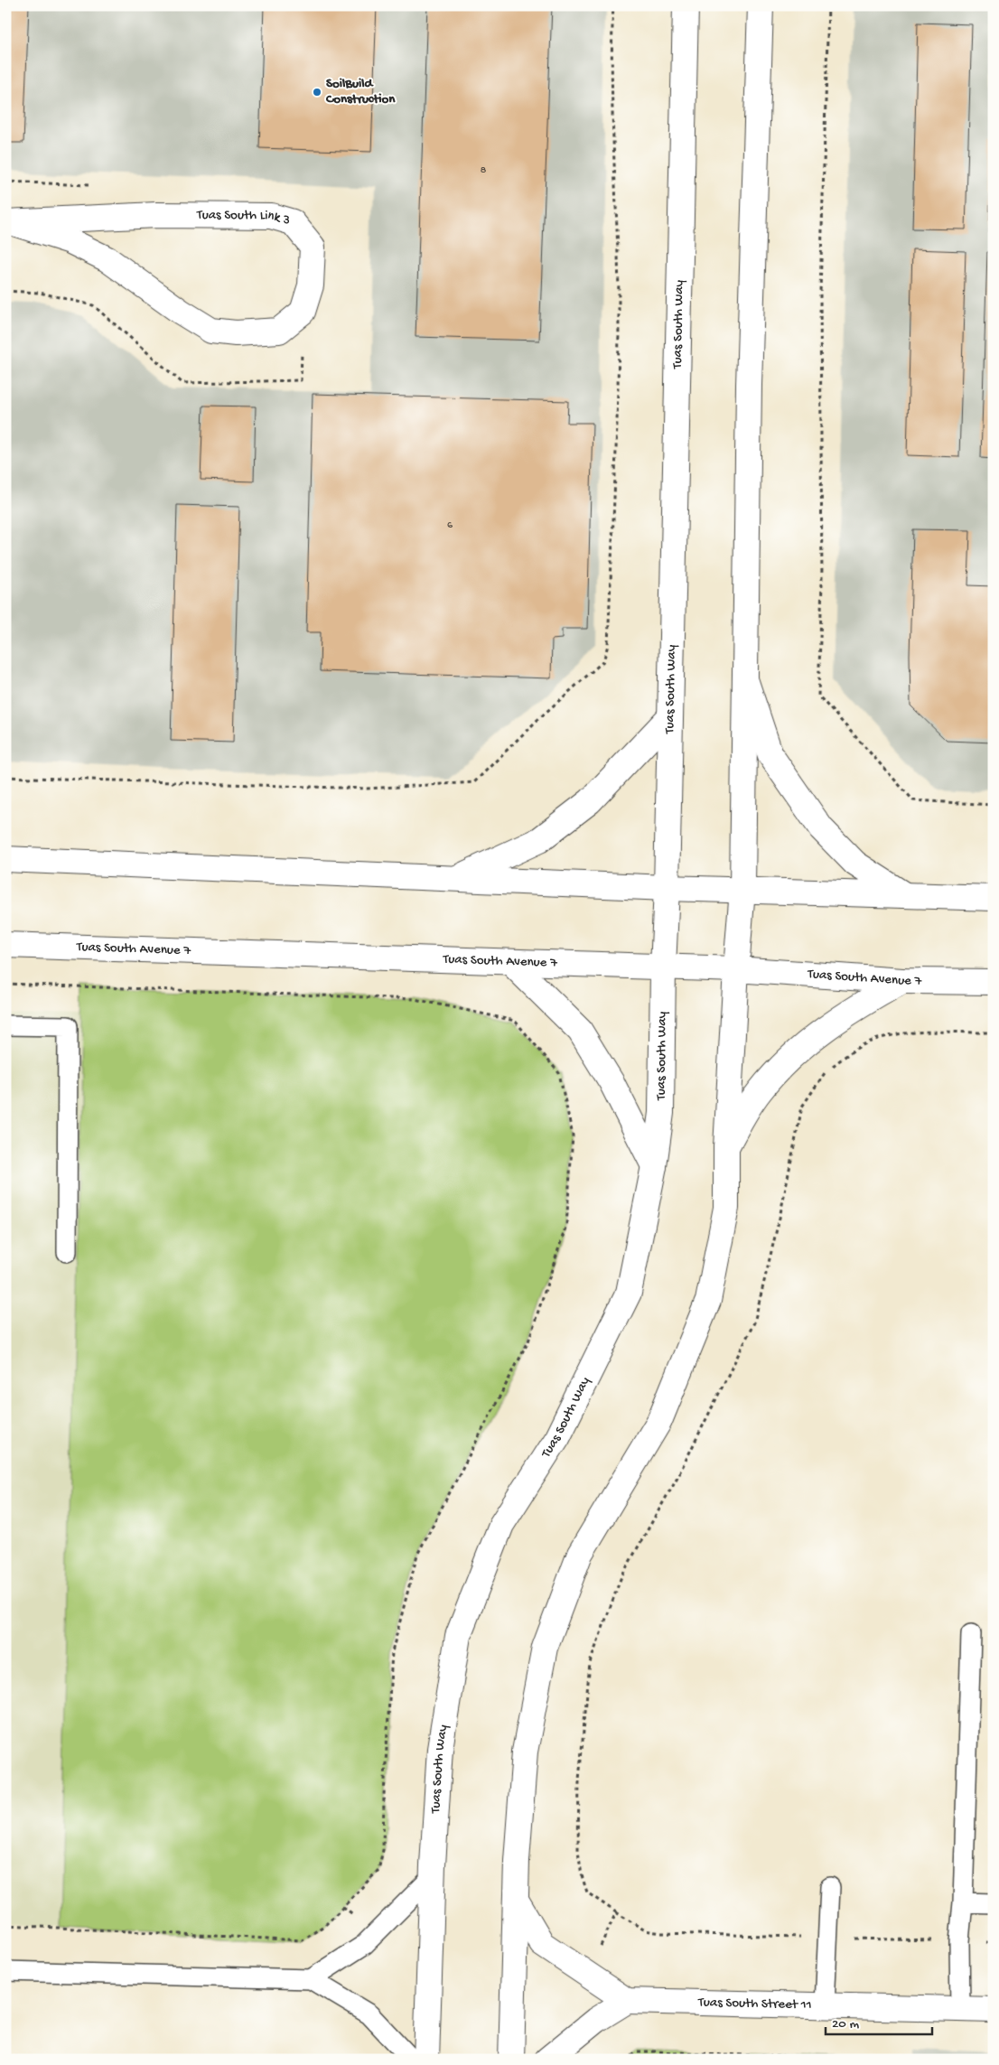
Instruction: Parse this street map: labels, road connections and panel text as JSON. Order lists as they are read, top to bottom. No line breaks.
{"streets":{"street":["Tuas South Link 3","Tuas South Way","Tuas South Avenue 7","Tuas South Street 11"]},"crossings":[["Tuas South Way","Tuas South Avenue 7"]],"places":["SoilBuild Construction"],"house_numbers":["8","6"],"scale_bar":"20 m"}
